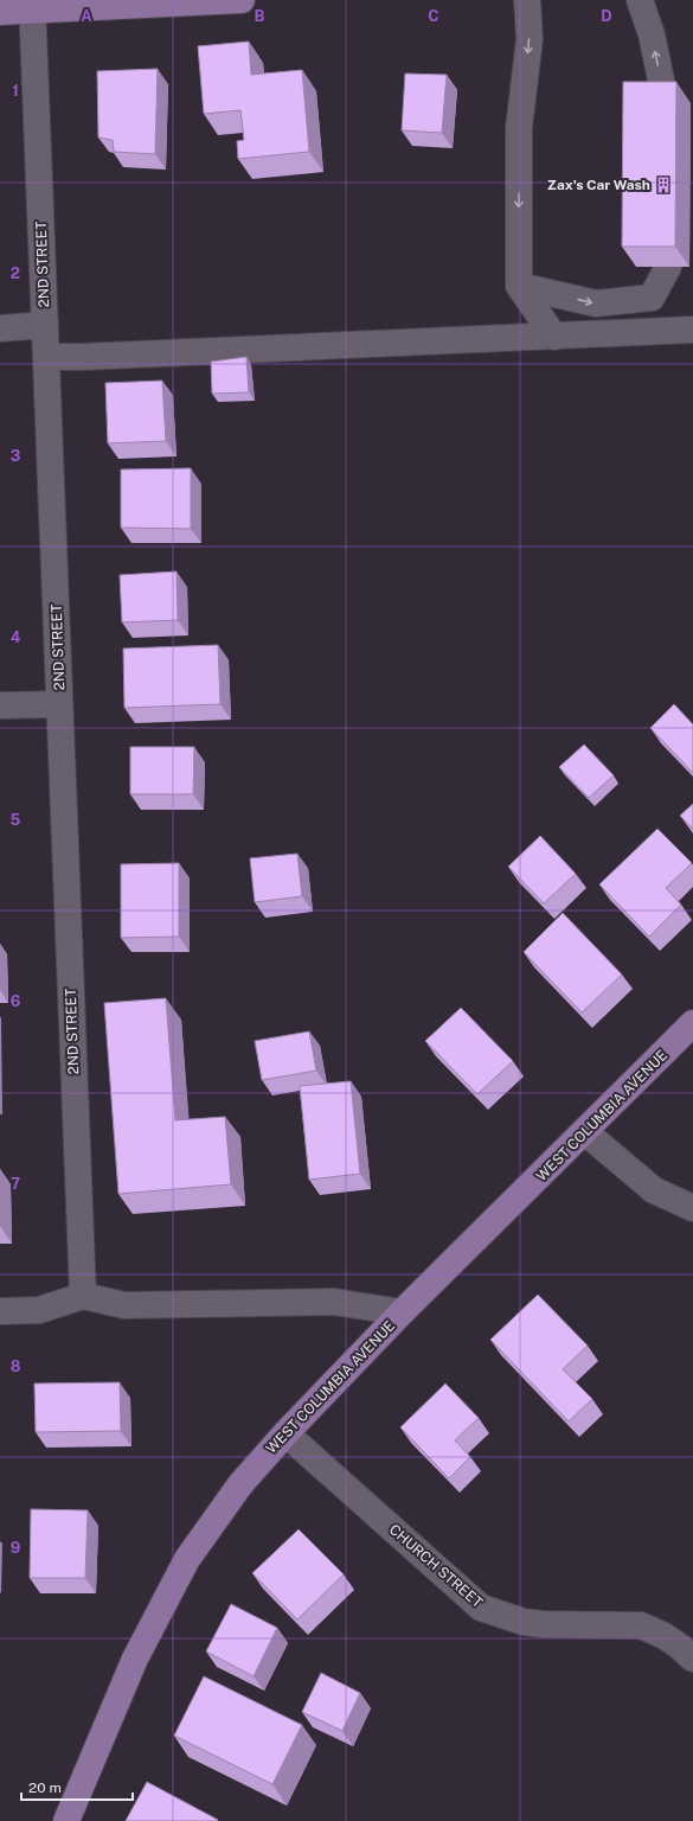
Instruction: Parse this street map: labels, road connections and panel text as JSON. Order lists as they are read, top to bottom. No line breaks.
{"streets":{"main road":["WEST COLUMBIA AVENUE"],"street":["2ND STREET","CHURCH STREET"]},"crossings":[["WEST COLUMBIA AVENUE","CHURCH STREET"]],"places":{"building":["Zax's Car Wash"]},"scale_bar":"20 m","grid":{"columns":["A","B","C","D"],"rows":["1","2","3","4","5","6","7","8","9"]}}
